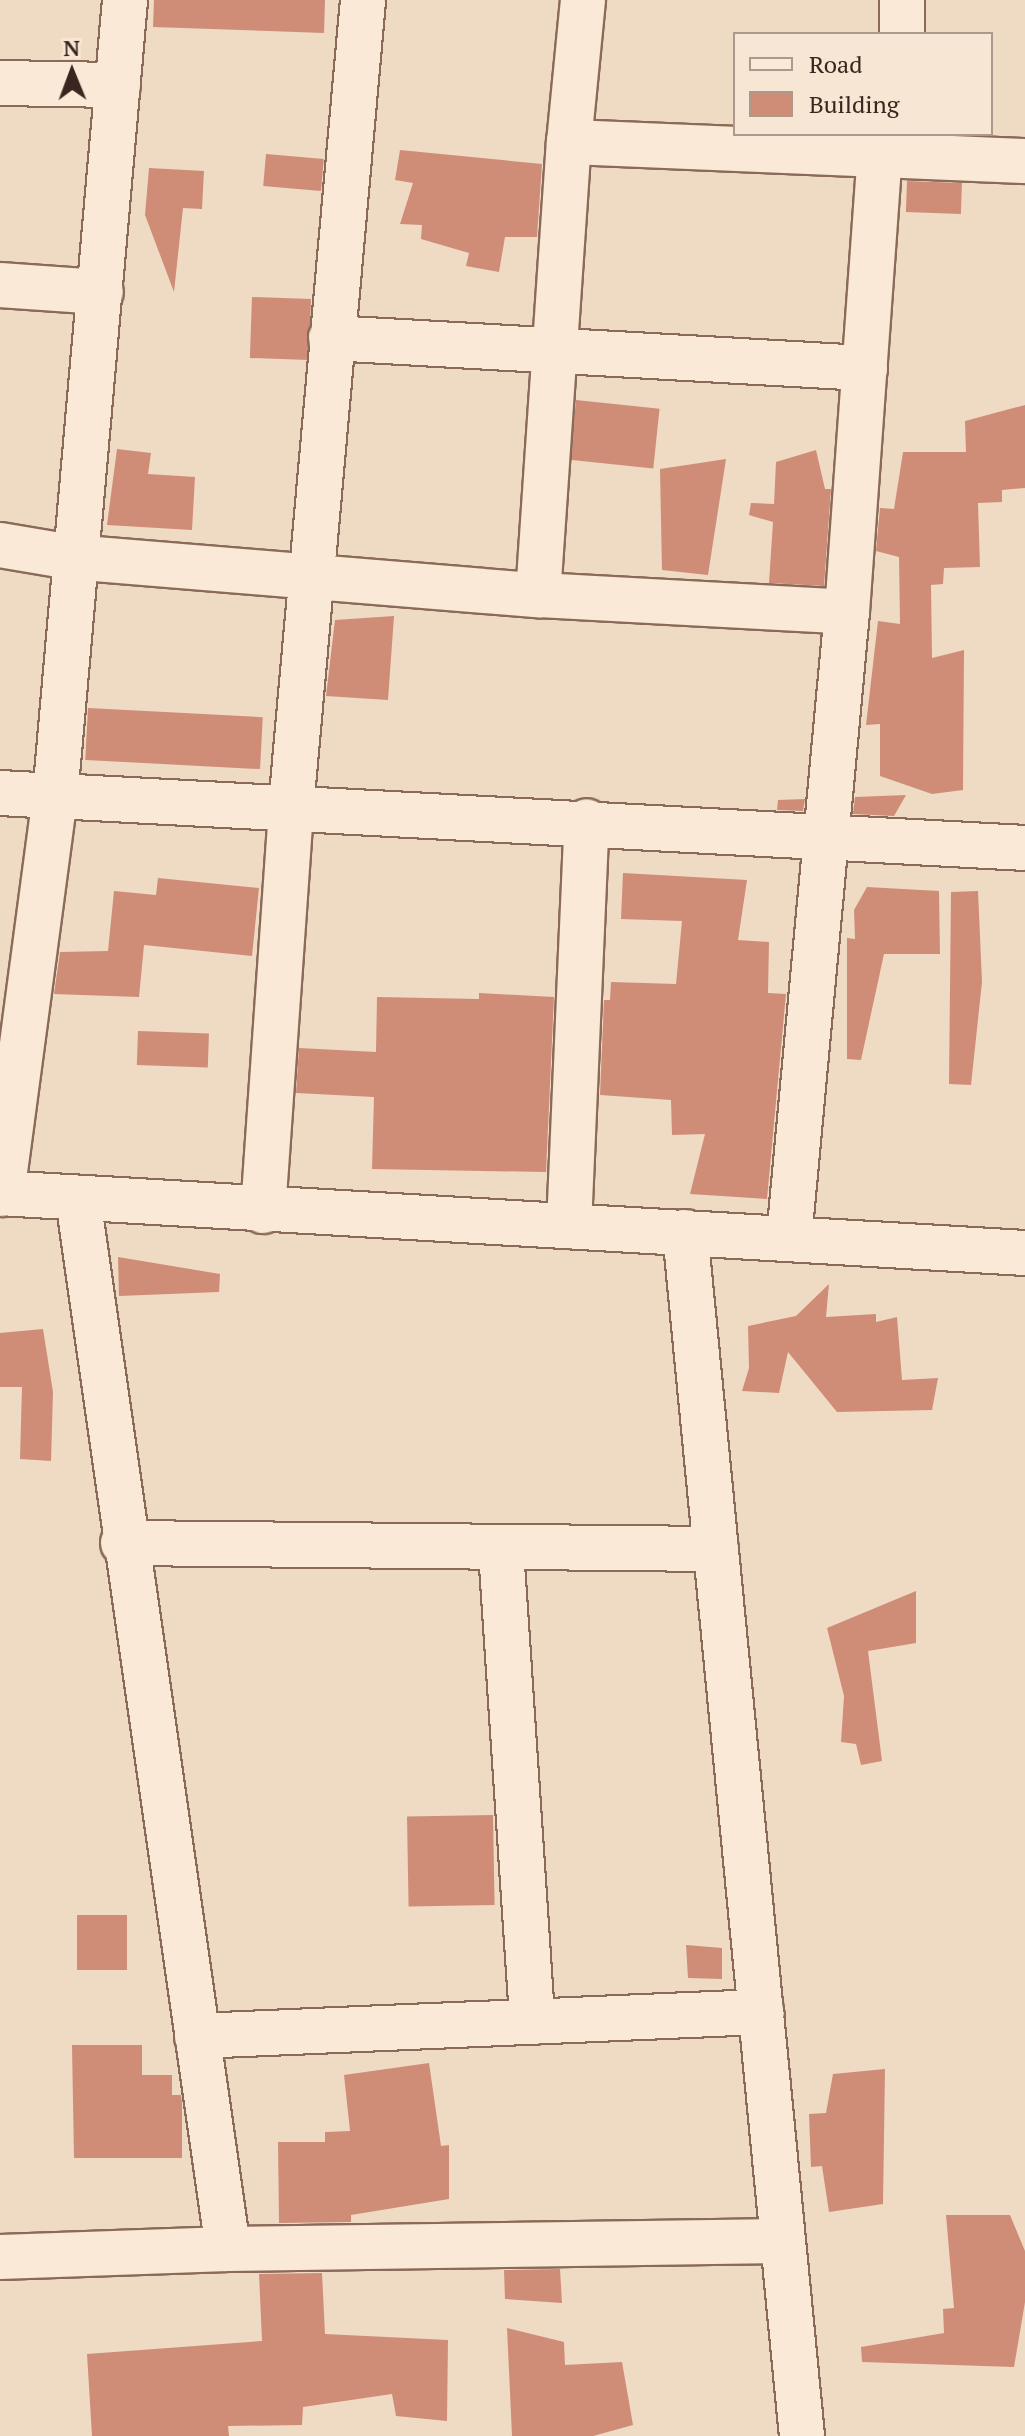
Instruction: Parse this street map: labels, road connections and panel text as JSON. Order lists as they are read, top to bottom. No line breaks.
{"legend":["Road","Building"],"north":"top"}
